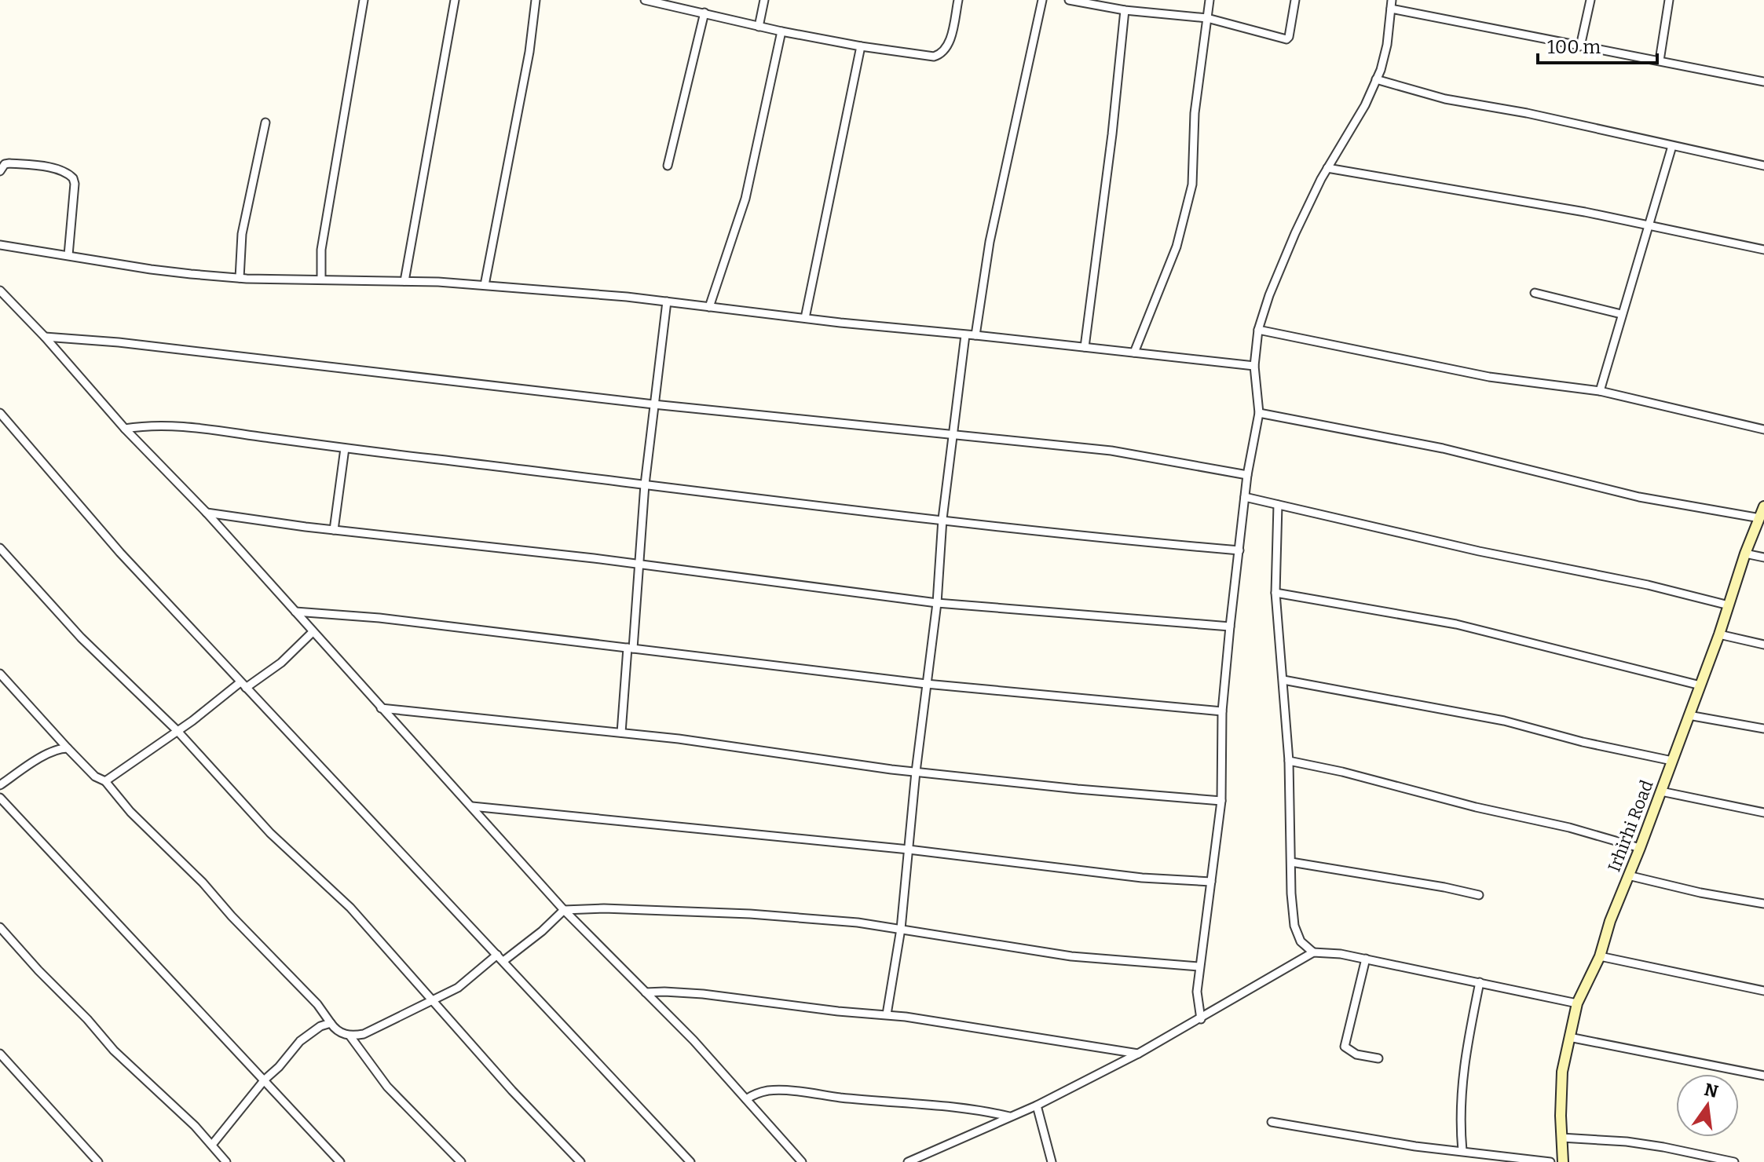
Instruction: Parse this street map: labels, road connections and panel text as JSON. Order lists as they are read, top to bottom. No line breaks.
{"streets":{"street":["Irhirhi Road"]},"scale_bar":"100 m","north":"top"}
